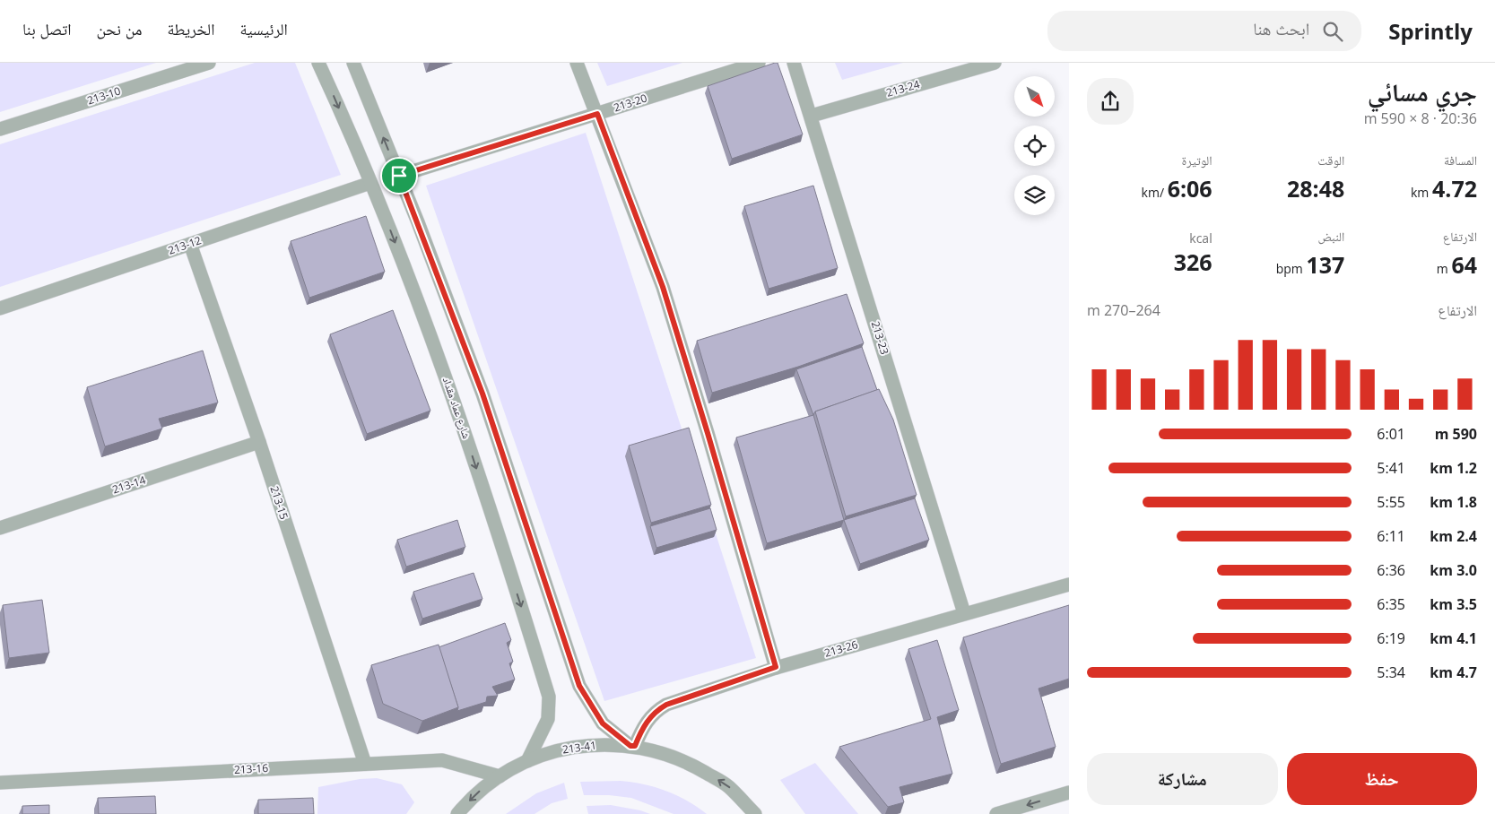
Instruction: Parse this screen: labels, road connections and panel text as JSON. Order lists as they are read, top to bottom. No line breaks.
{"streets":{"street":["213-24","213-10","213-20","213-12","213-23","شارع عماد مقداد","213-14","213-15","213-26","213-41","213-16"]},"crossings":[["213-24","213-23"],["213-12","شارع عماد مقداد"],["213-12","213-15"],["213-23","213-26"],["شارع عماد مقداد","213-41"],["213-14","213-15"],["213-15","213-16"],["213-26","213-41"],["213-41","213-16"]],"one_way":["213-41"],"north":"bottom right","page":{"header":"Sprintly","search":"ابحث هنا","nav":["الرئيسية","الخريطة","من نحن","اتصل بنا"],"heading":["جري مسائي","20:36 · 8 × 590 m"],"stats":[["المسافة","4.72 km"],["الوقت","28:48"],["الوتيرة","6:06 /km"],["الارتفاع","64 m"],["النبض","137 bpm"],["kcal","326"]],"chart":["الارتفاع","264–270 m"],"list":[{"name":"590 m","note":"6:01"},{"name":"1.2 km","note":"5:41"},{"name":"1.8 km","note":"5:55"},{"name":"2.4 km","note":"6:11"},{"name":"3.0 km","note":"6:36"},{"name":"3.5 km","note":"6:35"},{"name":"4.1 km","note":"6:19"},{"name":"4.7 km","note":"5:34"}],"buttons":["حفظ","مشاركة"]}}
